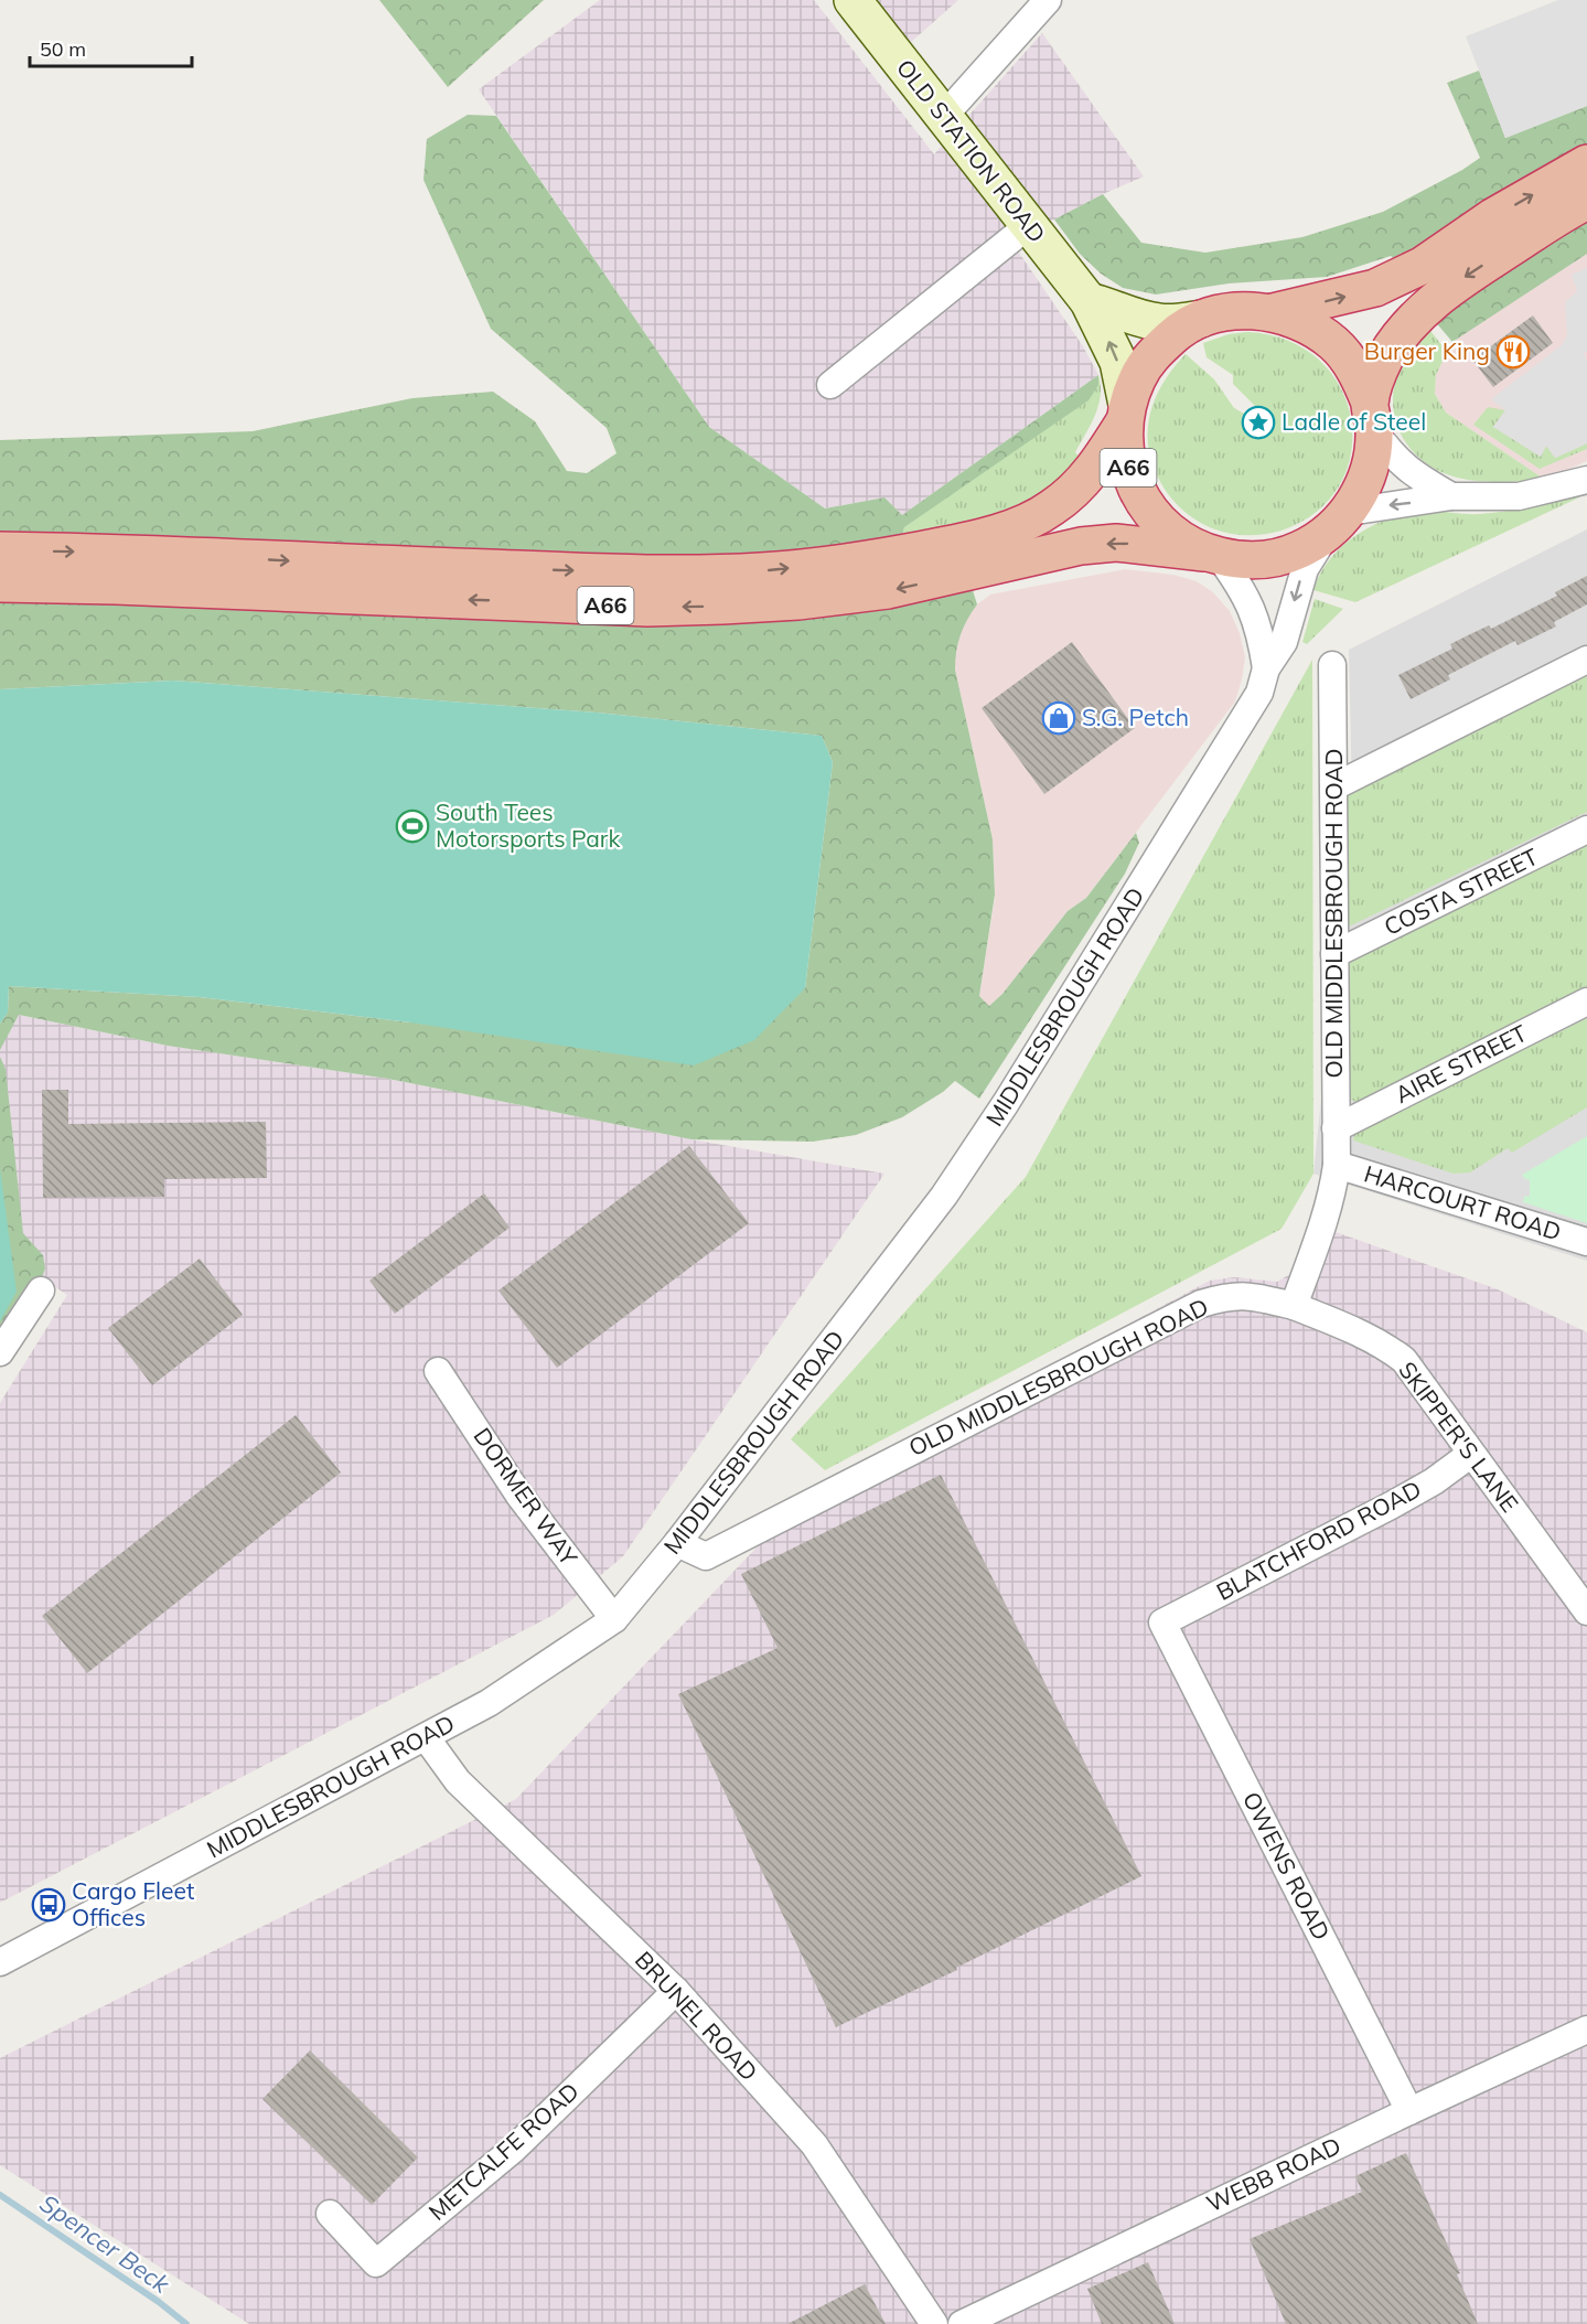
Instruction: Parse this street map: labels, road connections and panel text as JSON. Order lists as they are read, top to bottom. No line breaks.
{"streets":{"highway":["A66"],"main road":["OLD STATION ROAD"],"street":["COSTA STREET","OLD MIDDLESBROUGH ROAD","MIDDLESBROUGH ROAD","AIRE STREET","HARCOURT ROAD","SKIPPER'S LANE","DORMER WAY","BLATCHFORD ROAD","OWENS ROAD","BRUNEL ROAD","METCALFE ROAD","WEBB ROAD"]},"crossings":[["OLD STATION ROAD","A66"],["A66","MIDDLESBROUGH ROAD"],["COSTA STREET","OLD MIDDLESBROUGH ROAD"],["OLD MIDDLESBROUGH ROAD","MIDDLESBROUGH ROAD"],["OLD MIDDLESBROUGH ROAD","AIRE STREET"],["OLD MIDDLESBROUGH ROAD","HARCOURT ROAD"],["OLD MIDDLESBROUGH ROAD","SKIPPER'S LANE"],["MIDDLESBROUGH ROAD","DORMER WAY"],["MIDDLESBROUGH ROAD","BRUNEL ROAD"],["SKIPPER'S LANE","BLATCHFORD ROAD"],["BLATCHFORD ROAD","OWENS ROAD"],["OWENS ROAD","WEBB ROAD"],["BRUNEL ROAD","METCALFE ROAD"]],"water":["Spencer Beck"],"places":{"restaurant":["Burger King"],"place":["Ladle of Steel"],"shop":["S.G. Petch"],"sports":["South Tees Motorsports Park"],"bus stop":["Cargo Fleet Offices"]},"scale_bar":"50 m"}
